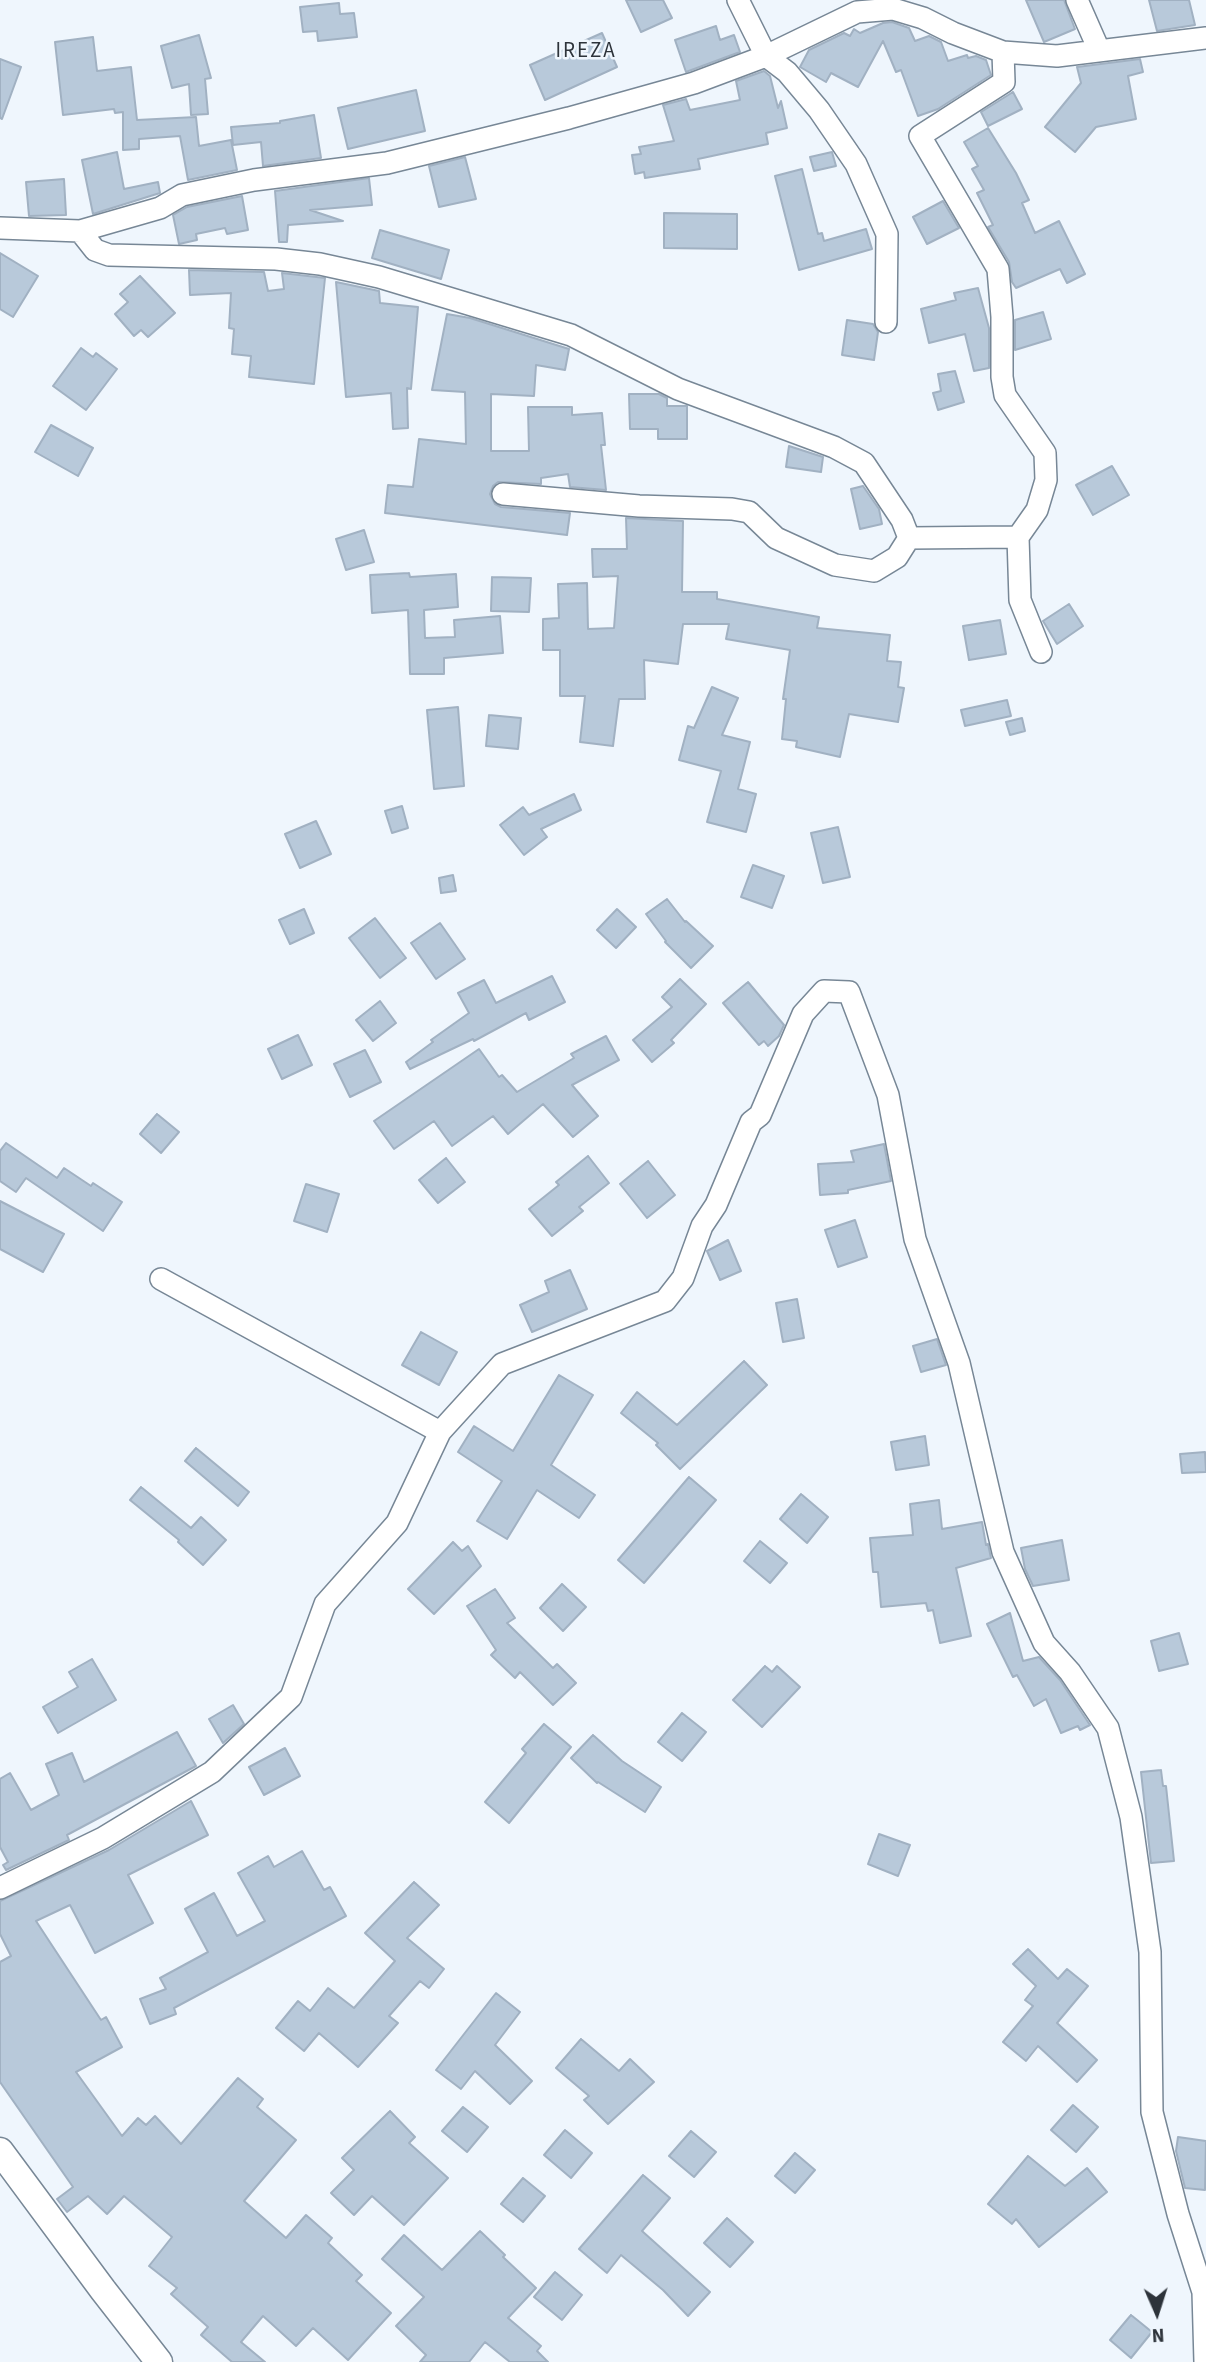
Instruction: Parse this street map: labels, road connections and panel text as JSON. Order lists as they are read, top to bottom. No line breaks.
{"districts":["IREZA"],"north":"bottom"}
